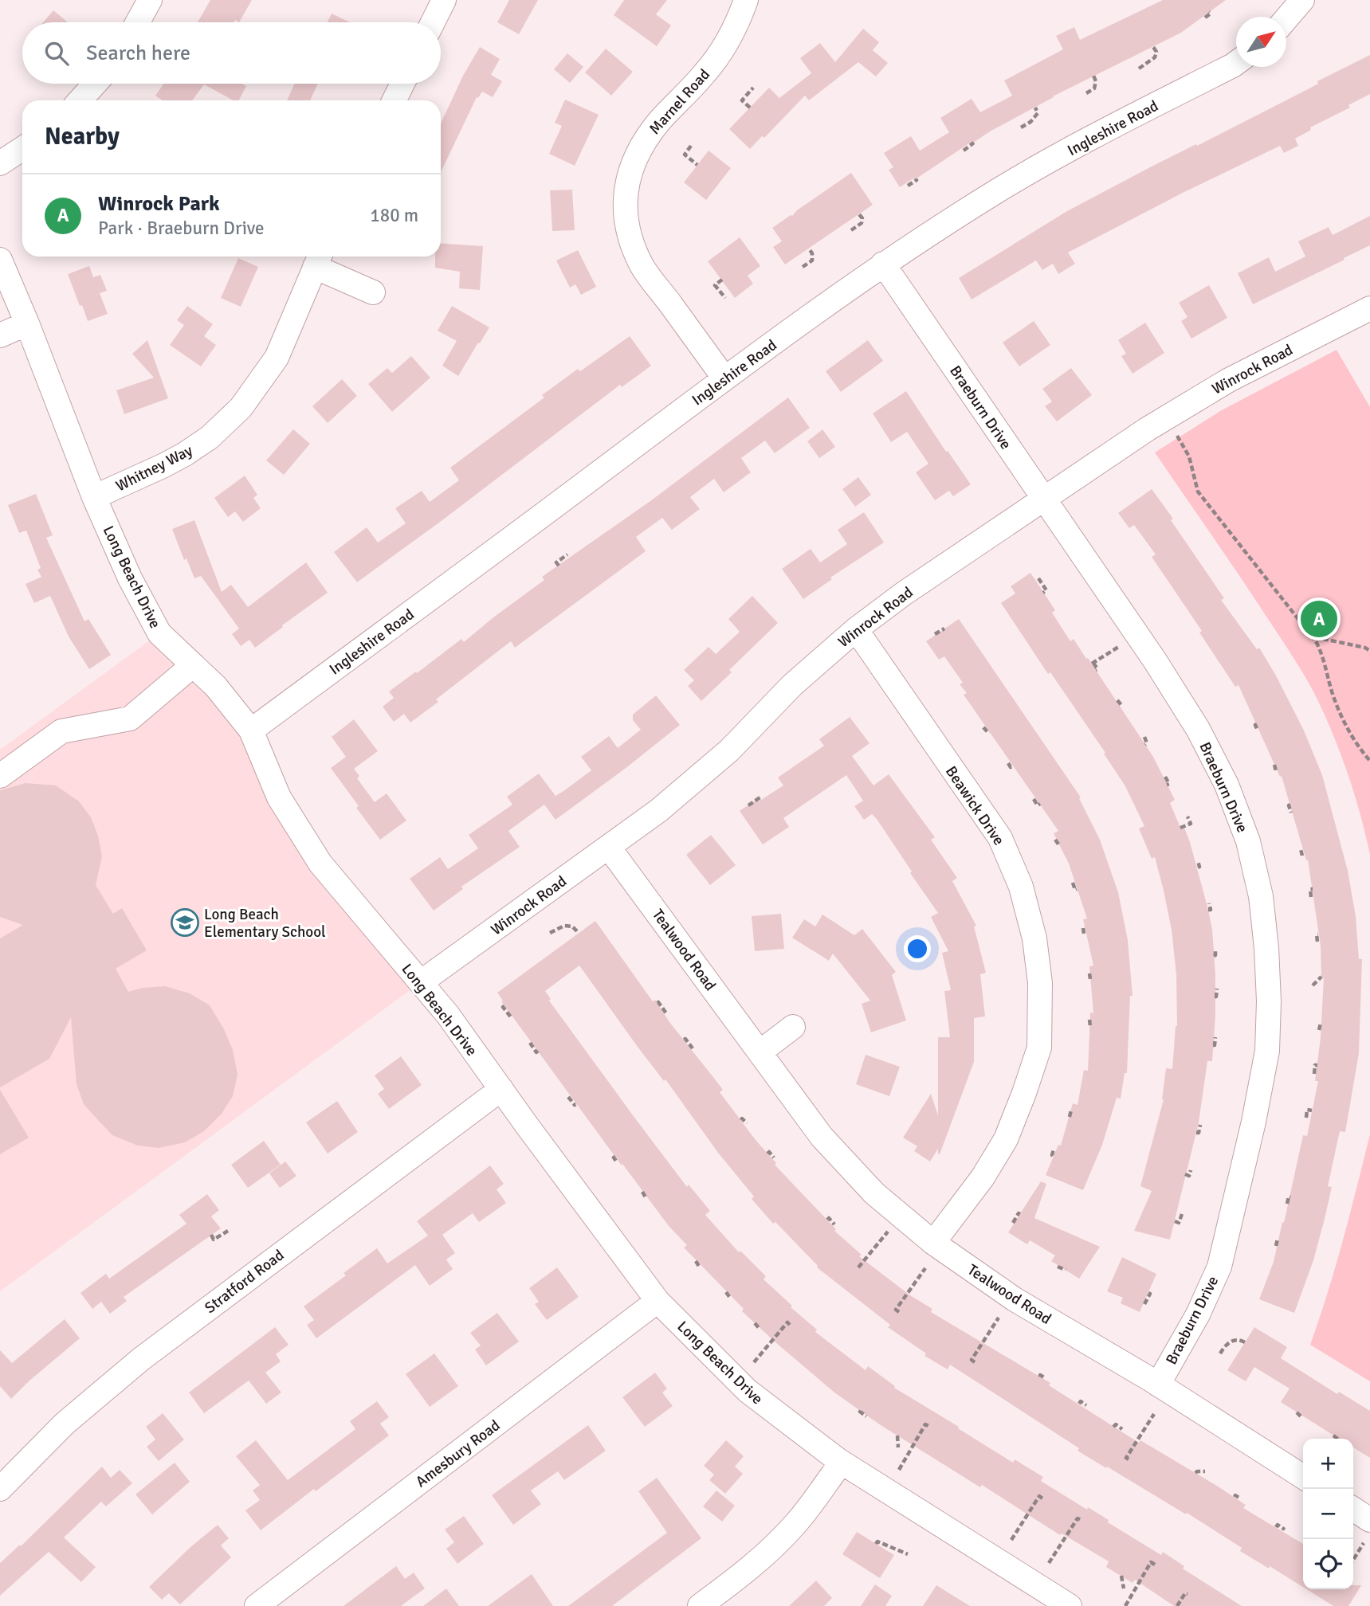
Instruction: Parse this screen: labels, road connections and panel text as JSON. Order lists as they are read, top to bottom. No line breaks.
{"streets":{"street":["Marnel Road","Ingleshire Road","Winrock Road","Braeburn Drive","Whitney Way","Long Beach Drive","Beawick Drive","Tealwood Road","Stratford Road","Amesbury Road"]},"crossings":[["Marnel Road","Ingleshire Road"],["Ingleshire Road","Braeburn Drive"],["Ingleshire Road","Long Beach Drive"],["Winrock Road","Braeburn Drive"],["Winrock Road","Long Beach Drive"],["Winrock Road","Beawick Drive"],["Winrock Road","Tealwood Road"],["Braeburn Drive","Tealwood Road"],["Whitney Way","Long Beach Drive"],["Long Beach Drive","Stratford Road"],["Long Beach Drive","Amesbury Road"],["Beawick Drive","Tealwood Road"]],"places":{"school or university":["Long Beach Elementary School"]},"north":"top right","page":{"search":"Search here","heading":"Nearby","list":[{"mark":"A","name":"Winrock Park","note":"Park · Braeburn Drive","value":"180 m"}],"pins":"A","map_buttons":["+","−"]}}
